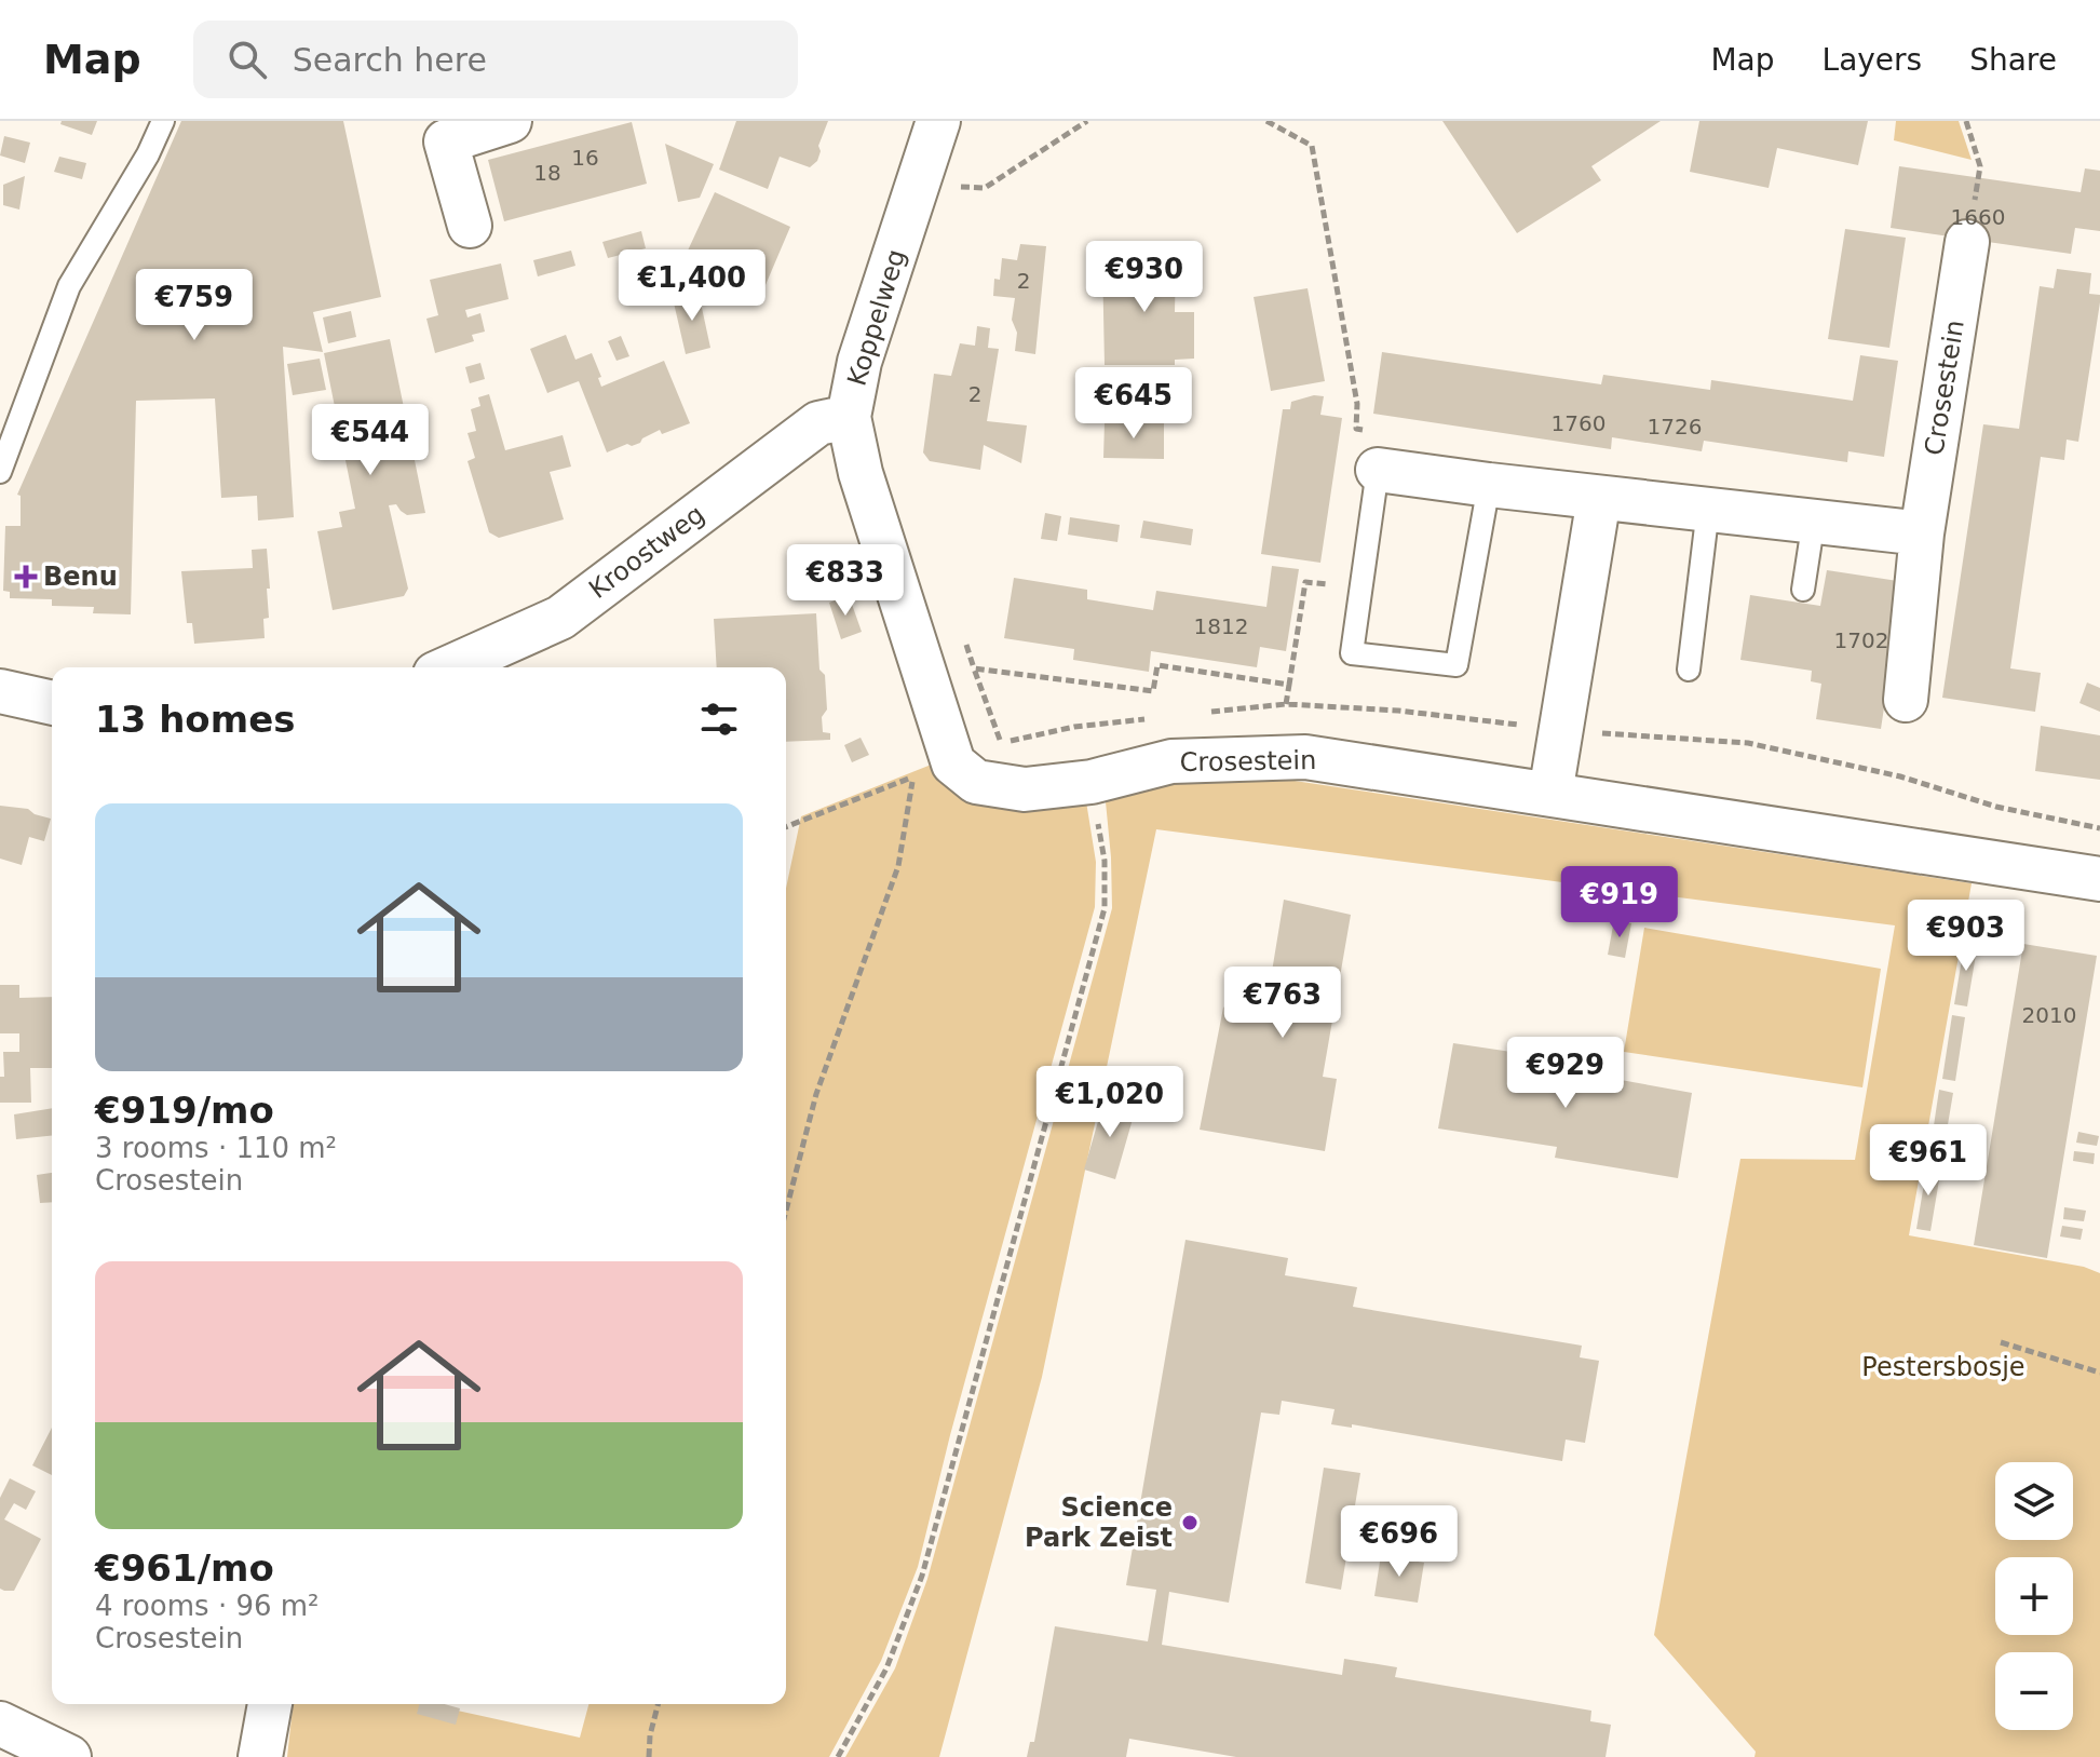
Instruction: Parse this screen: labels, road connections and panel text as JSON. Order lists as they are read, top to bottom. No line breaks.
{"streets":{"street":["Koppelweg","Crosestein","Kroostweg"]},"crossings":[["Koppelweg","Crosestein"],["Koppelweg","Kroostweg"]],"parks":["Pestersbosje"],"places":{"health":["Benu"],"other":["Science Park Zeist"]},"house_numbers":["16","18","1660","2","2","1760","1726","1812","1702","2010"],"page":{"header":"Map","search":"Search here","nav":["Map","Layers","Share"],"price":["€930","€1,400","€759","€645","€544","€833","€919","€903","€763","€929","€1,020","€961","€696"],"heading":"13 homes","list":[{"name":"€919/mo","note":"3 rooms · 110 m² · Crosestein"},{"name":"€961/mo","note":"4 rooms · 96 m² · Crosestein"}],"map_buttons":["+","−"]}}
